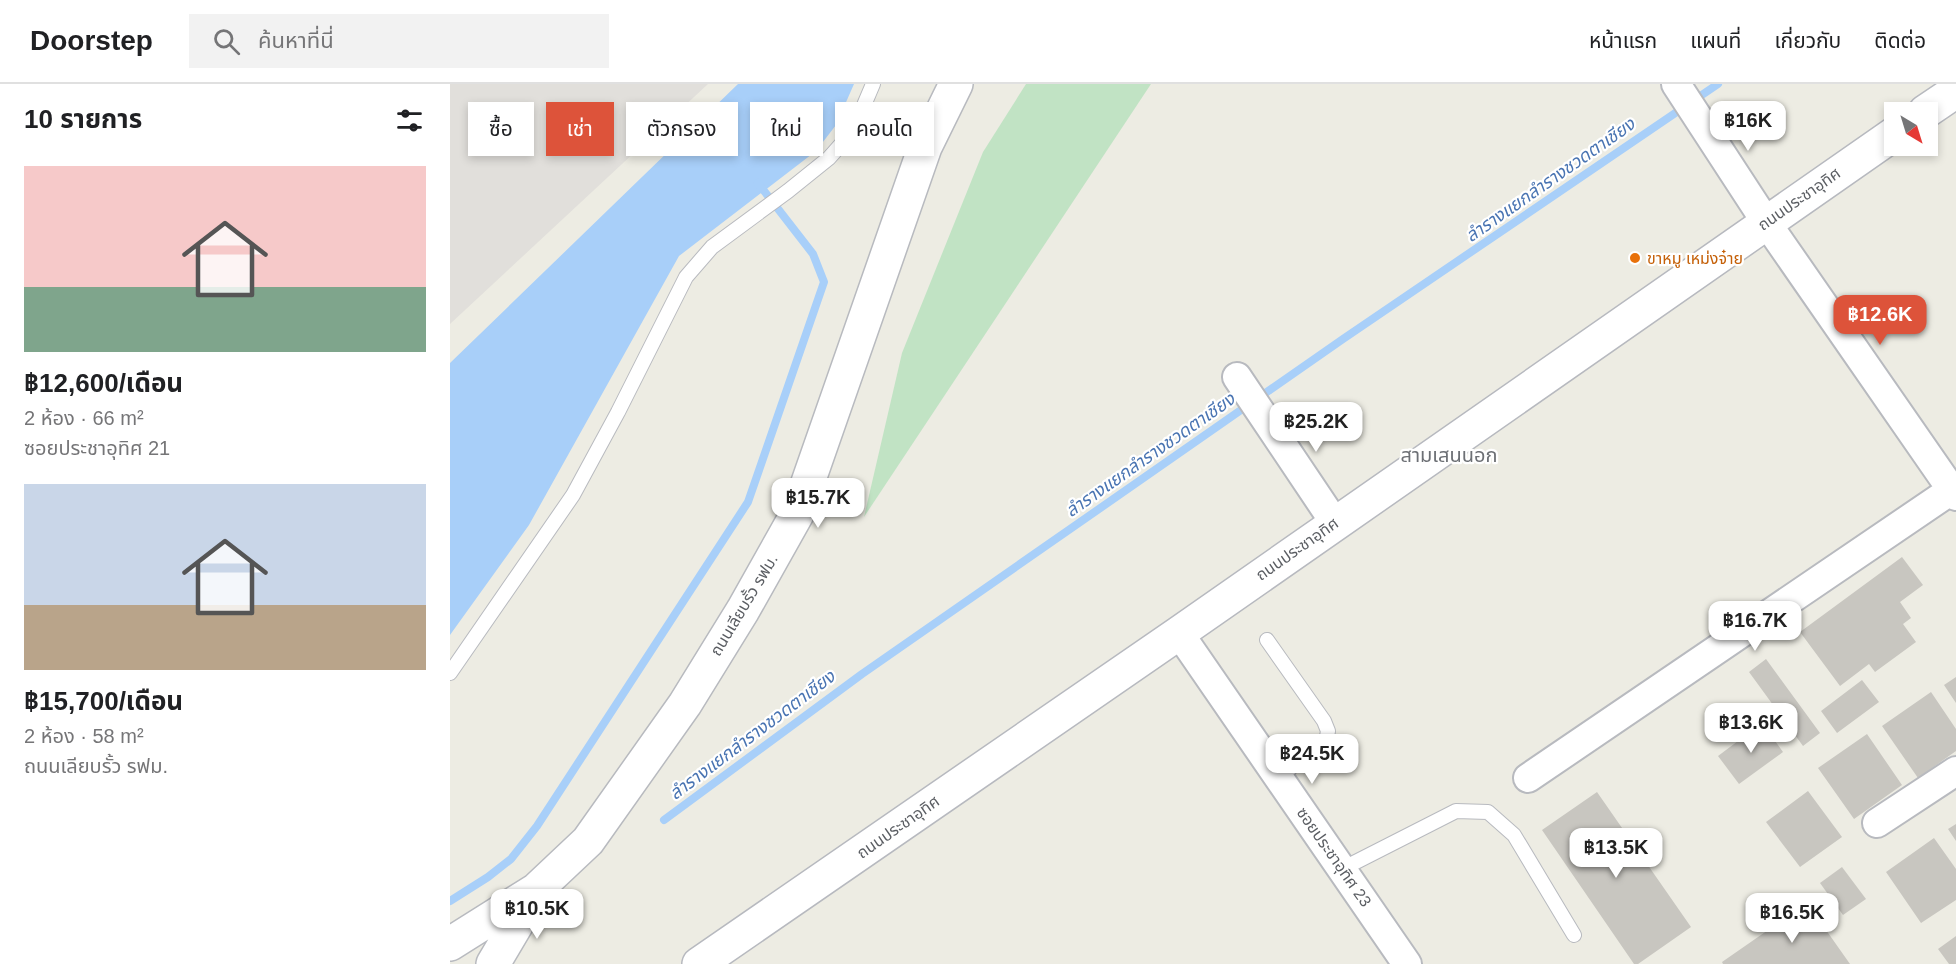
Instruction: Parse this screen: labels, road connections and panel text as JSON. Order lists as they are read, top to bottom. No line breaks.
{"streets":{"main road":["ถนนประชาอุทิศ","ถนนเลียบรั้ว รฟม."],"street":["ซอยประชาอุทิศ 23"]},"crossings":[["ถนนประชาอุทิศ","ซอยประชาอุทิศ 23"]],"districts":["สามเสนนอก"],"water":["ลำรางแยกลำรางชวดตาเชียง"],"places":["ขาหมู เหม่งจ๋าย"],"north":"bottom right","page":{"header":"Doorstep","search":"ค้นหาที่นี่","nav":["หน้าแรก","แผนที่","เกี่ยวกับ","ติดต่อ"],"heading":"10 รายการ","price":["฿16K","฿12.6K","฿25.2K","฿15.7K","฿16.7K","฿13.6K","฿24.5K","฿13.5K","฿10.5K","฿16.5K"],"chip":["ซื้อ","เช่า","ตัวกรอง","ใหม่","คอนโด"],"list":[{"name":"฿12,600/เดือน","note":"2 ห้อง · 66 m² · ซอยประชาอุทิศ 21"},{"name":"฿15,700/เดือน","note":"2 ห้อง · 58 m² · ถนนเลียบรั้ว รฟม."}]}}
